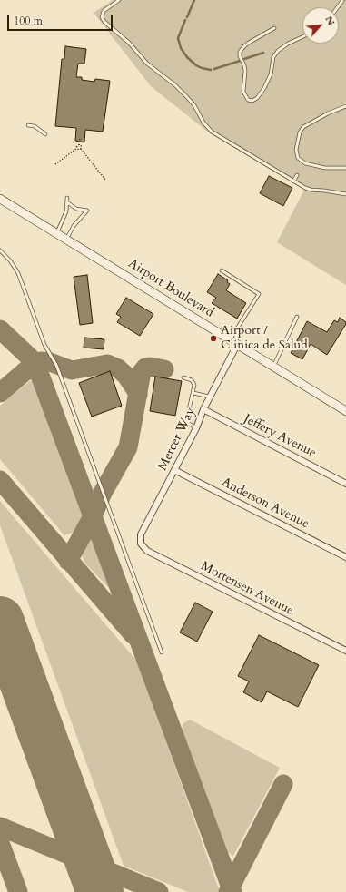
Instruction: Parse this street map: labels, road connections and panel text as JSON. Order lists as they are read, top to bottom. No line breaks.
{"streets":{"main road":["Airport Boulevard"],"street":["Jeffery Avenue","Mercer Way","Anderson Avenue","Mortensen Avenue"]},"crossings":[["Airport Boulevard","Mercer Way"],["Jeffery Avenue","Mercer Way"],["Mercer Way","Anderson Avenue"],["Mercer Way","Mortensen Avenue"]],"places":["Airport / Clinica de Salud"],"scale_bar":"100 m","north":"top right"}
